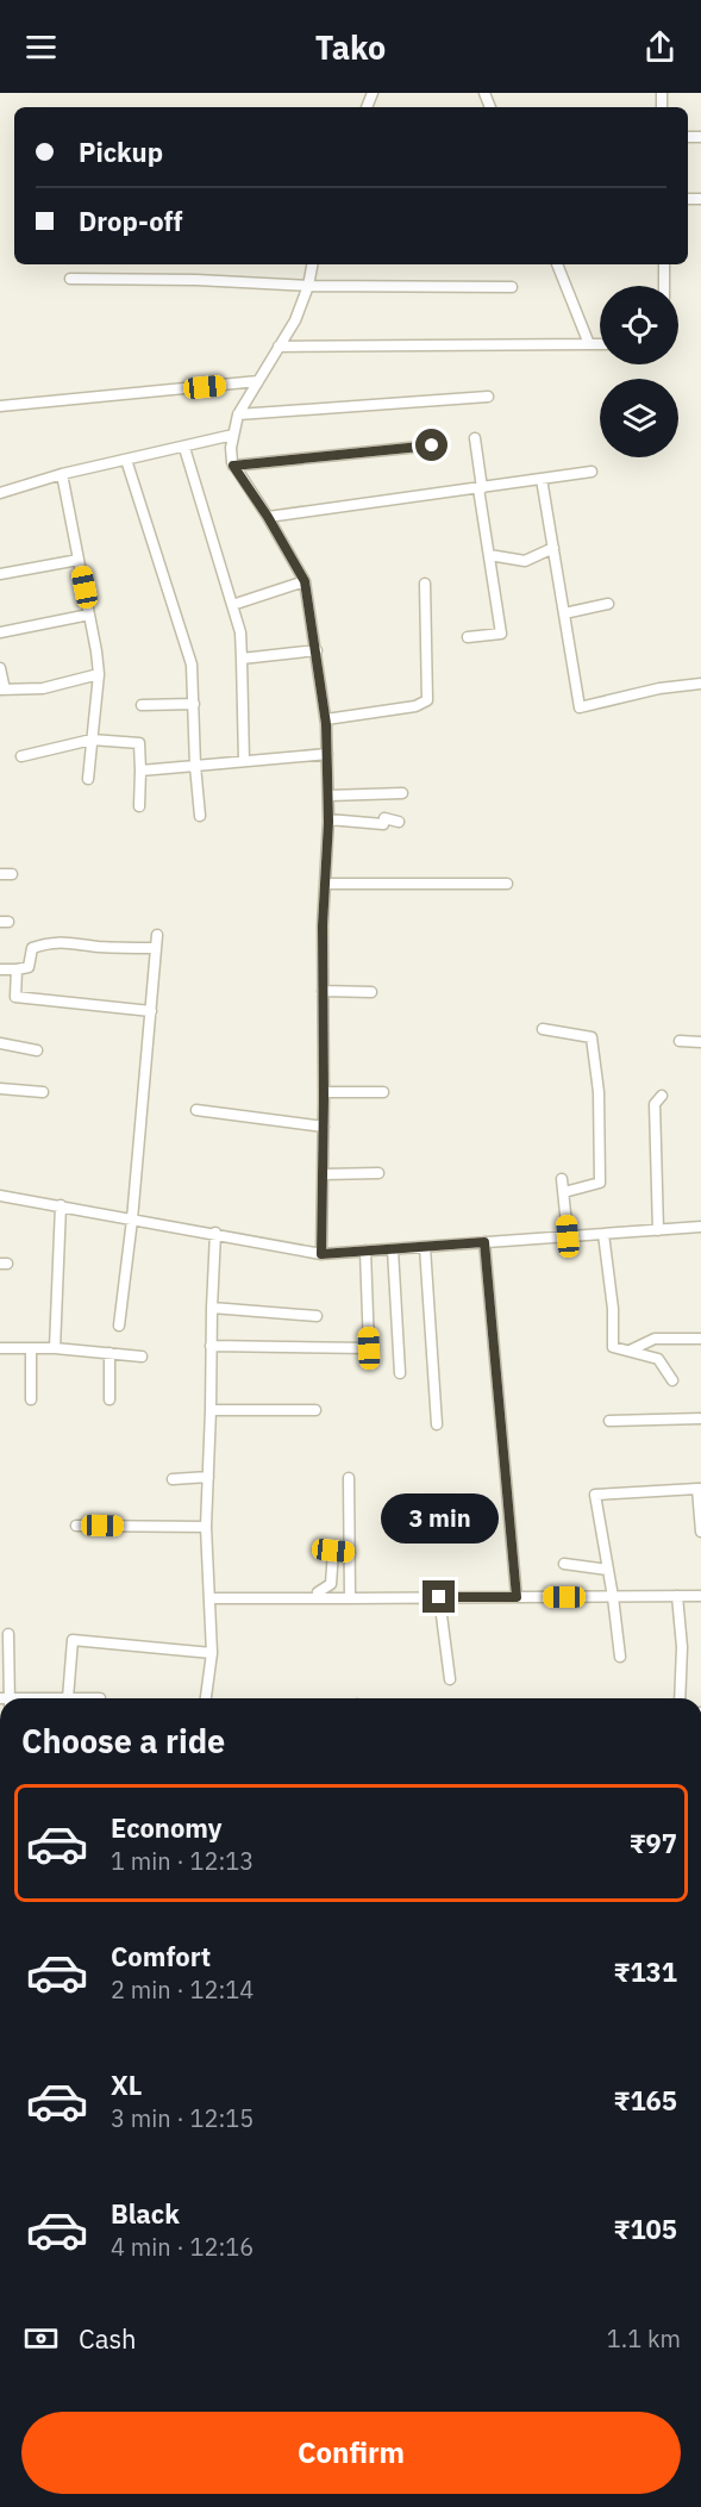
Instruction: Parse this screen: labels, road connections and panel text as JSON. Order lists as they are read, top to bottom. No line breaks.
{"page":{"header":"Tako","banner":["Pickup","Drop-off"],"bubble":"3 min","heading":"Choose a ride","list":[{"name":"Economy","note":"1 min · 12:13","value":"₹97"},{"name":"Comfort","note":"2 min · 12:14","value":"₹131"},{"name":"XL","note":"3 min · 12:15","value":"₹165"},{"name":"Black","note":"4 min · 12:16","value":"₹105"}],"pay":["Cash","1.1 km"],"buttons":"Confirm"}}
